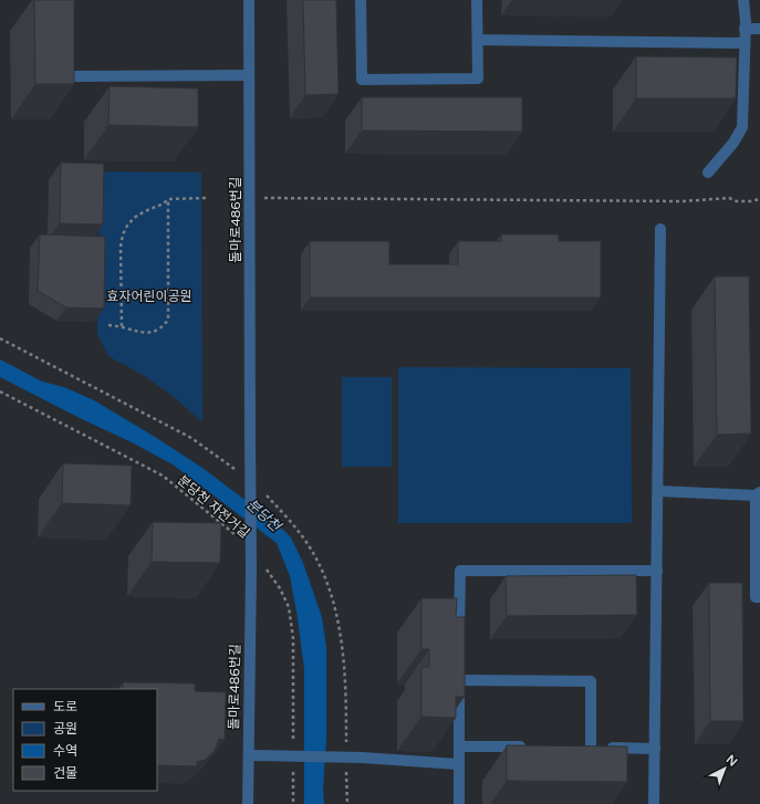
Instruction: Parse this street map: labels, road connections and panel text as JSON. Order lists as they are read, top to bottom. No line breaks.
{"streets":{"street":["돌마로486번길"],"path":["분당천 자전거길"]},"water":["분당천"],"parks":["효자어린이공원"],"legend":["도로","공원","수역","건물"],"north":"top right"}
